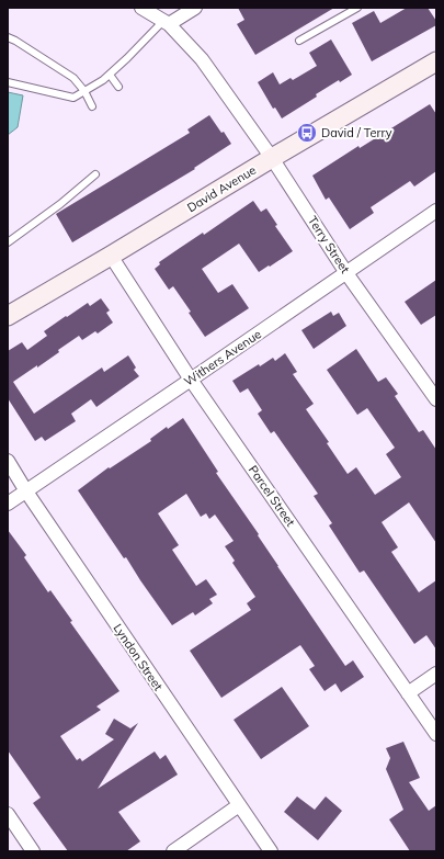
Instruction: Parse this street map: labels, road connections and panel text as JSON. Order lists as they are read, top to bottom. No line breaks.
{"streets":{"main road":["David Avenue"],"street":["Terry Street","Withers Avenue","Parcel Street","Lyndon Street"]},"crossings":[["David Avenue","Terry Street"],["David Avenue","Parcel Street"],["Terry Street","Withers Avenue"],["Withers Avenue","Parcel Street"],["Withers Avenue","Lyndon Street"]],"places":{"bus stop":["David / Terry"]}}
